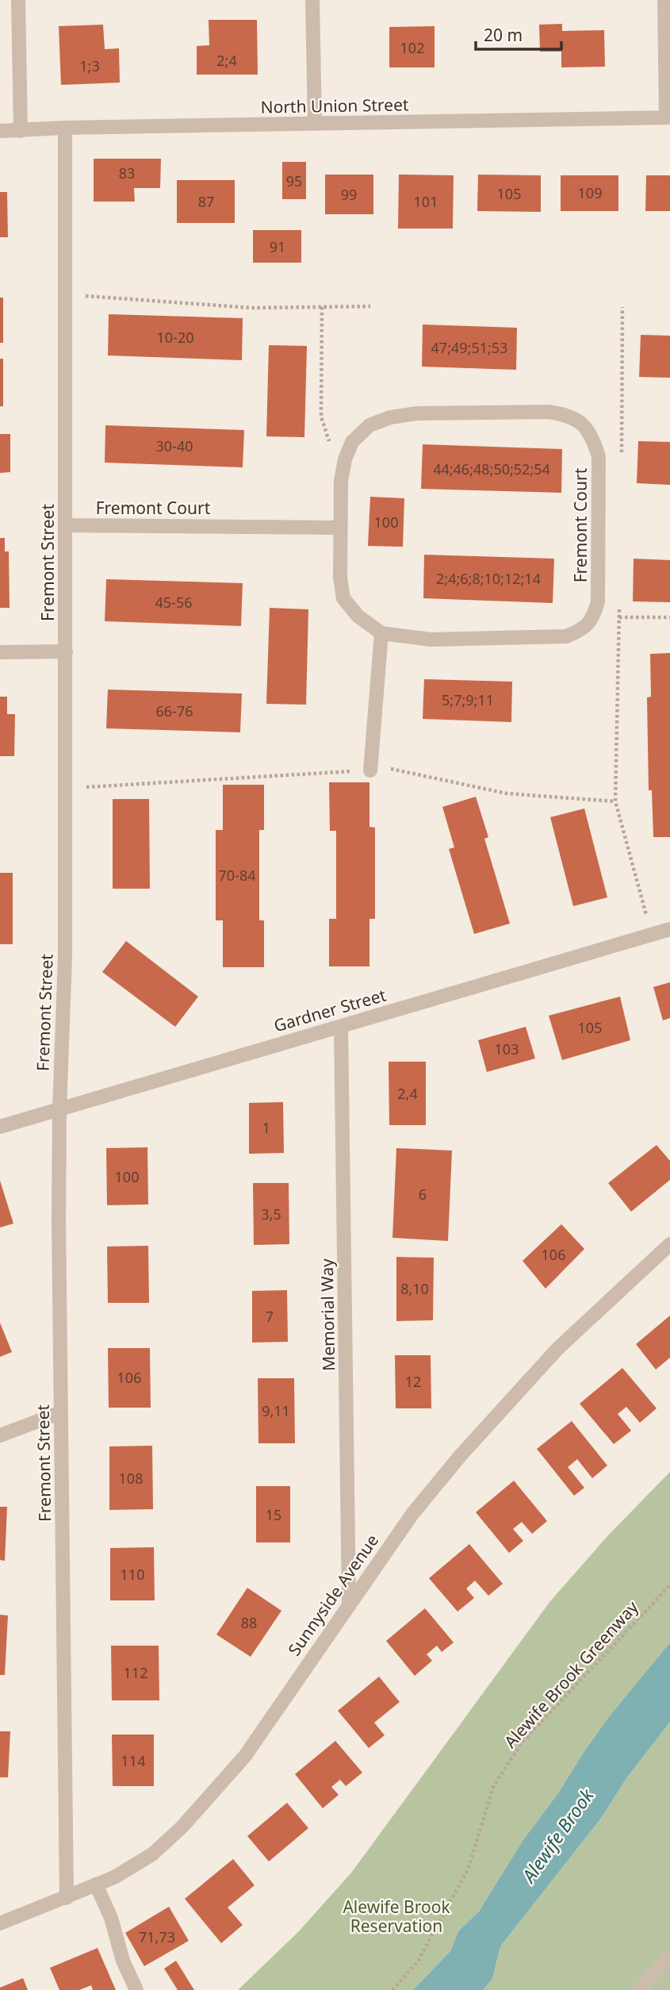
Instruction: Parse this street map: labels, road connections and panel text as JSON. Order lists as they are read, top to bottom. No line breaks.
{"streets":{"street":["North Union Street","Fremont Court","Fremont Street","Gardner Street","Memorial Way","Sunnyside Avenue"],"path":["Alewife Brook Greenway"]},"crossings":[["North Union Street","Fremont Street"],["Fremont Court","Fremont Street"],["Fremont Street","Gardner Street"],["Fremont Street","Sunnyside Avenue"],["Gardner Street","Memorial Way"],["Memorial Way","Sunnyside Avenue"]],"water":["Alewife Brook"],"parks":["Alewife Brook Reservation"],"house_numbers":["102","2;4","1;3","83","95","109","105","99","87","101","91","10-20","47;49;51;53","30-40","44;46;48;50;52;54","100","2;4;6;8;10;12;14","45-56","5;7;9;11","66-76","70-84","105","103","2,4","1","100","6","3,5","106","8,10","7","106","12","9,11","108","15","110","88","112","114","71,73"],"scale_bar":"20 m"}
